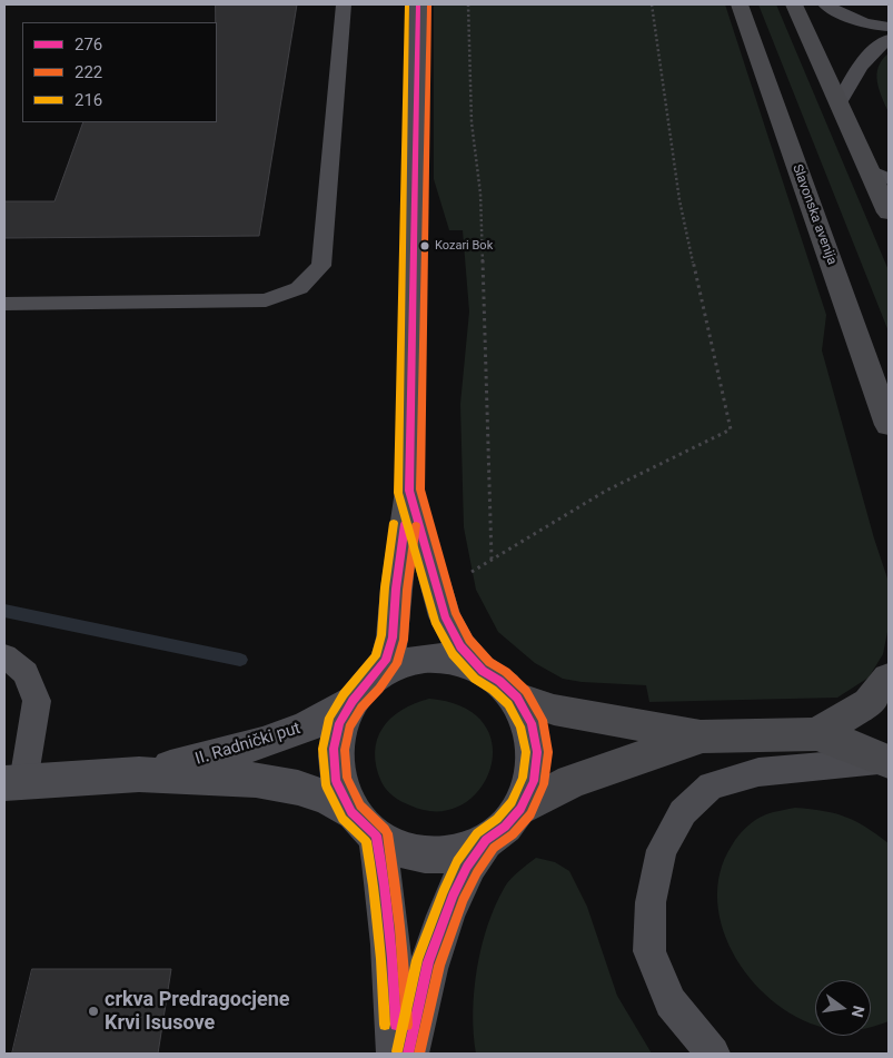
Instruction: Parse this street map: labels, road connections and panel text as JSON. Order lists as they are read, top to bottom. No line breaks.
{"streets":{"main road":["Slavonska avenija"],"street":["II. Radnički put"]},"places":["Kozari Bok","crkva Predragocjene Krvi Isusove"],"lines":["transit line 276","transit line 222","transit line 216"],"legend":["276","222","216"],"north":"right"}
